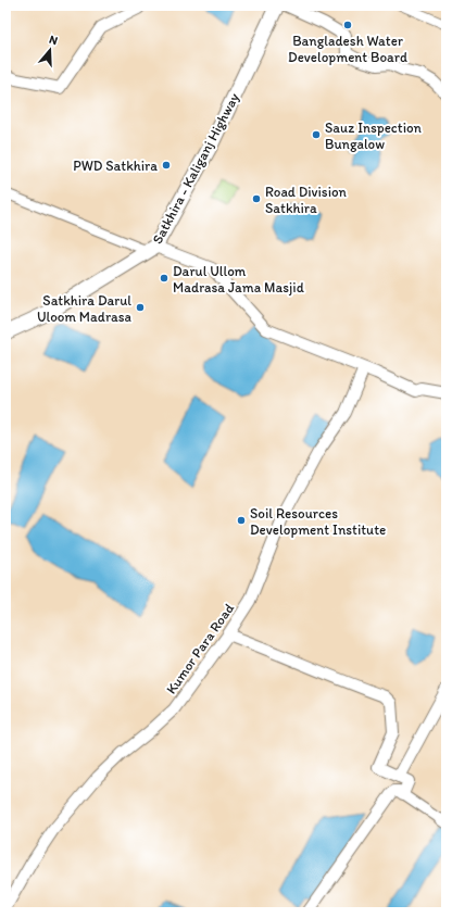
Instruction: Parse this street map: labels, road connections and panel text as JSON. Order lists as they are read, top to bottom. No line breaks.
{"streets":{"highway":["Satkhira - Kaliganj Highway"],"street":["Kumor Para Road"]},"places":["Bangladesh Water Development Board","Sauz Inspection Bungalow","PWD Satkhira","Road Division Satkhira","Darul Ullom Madrasa Jama Masjid","Satkhira Darul Uloom Madrasa","Soil Resources Development Institute"],"north":"top"}
